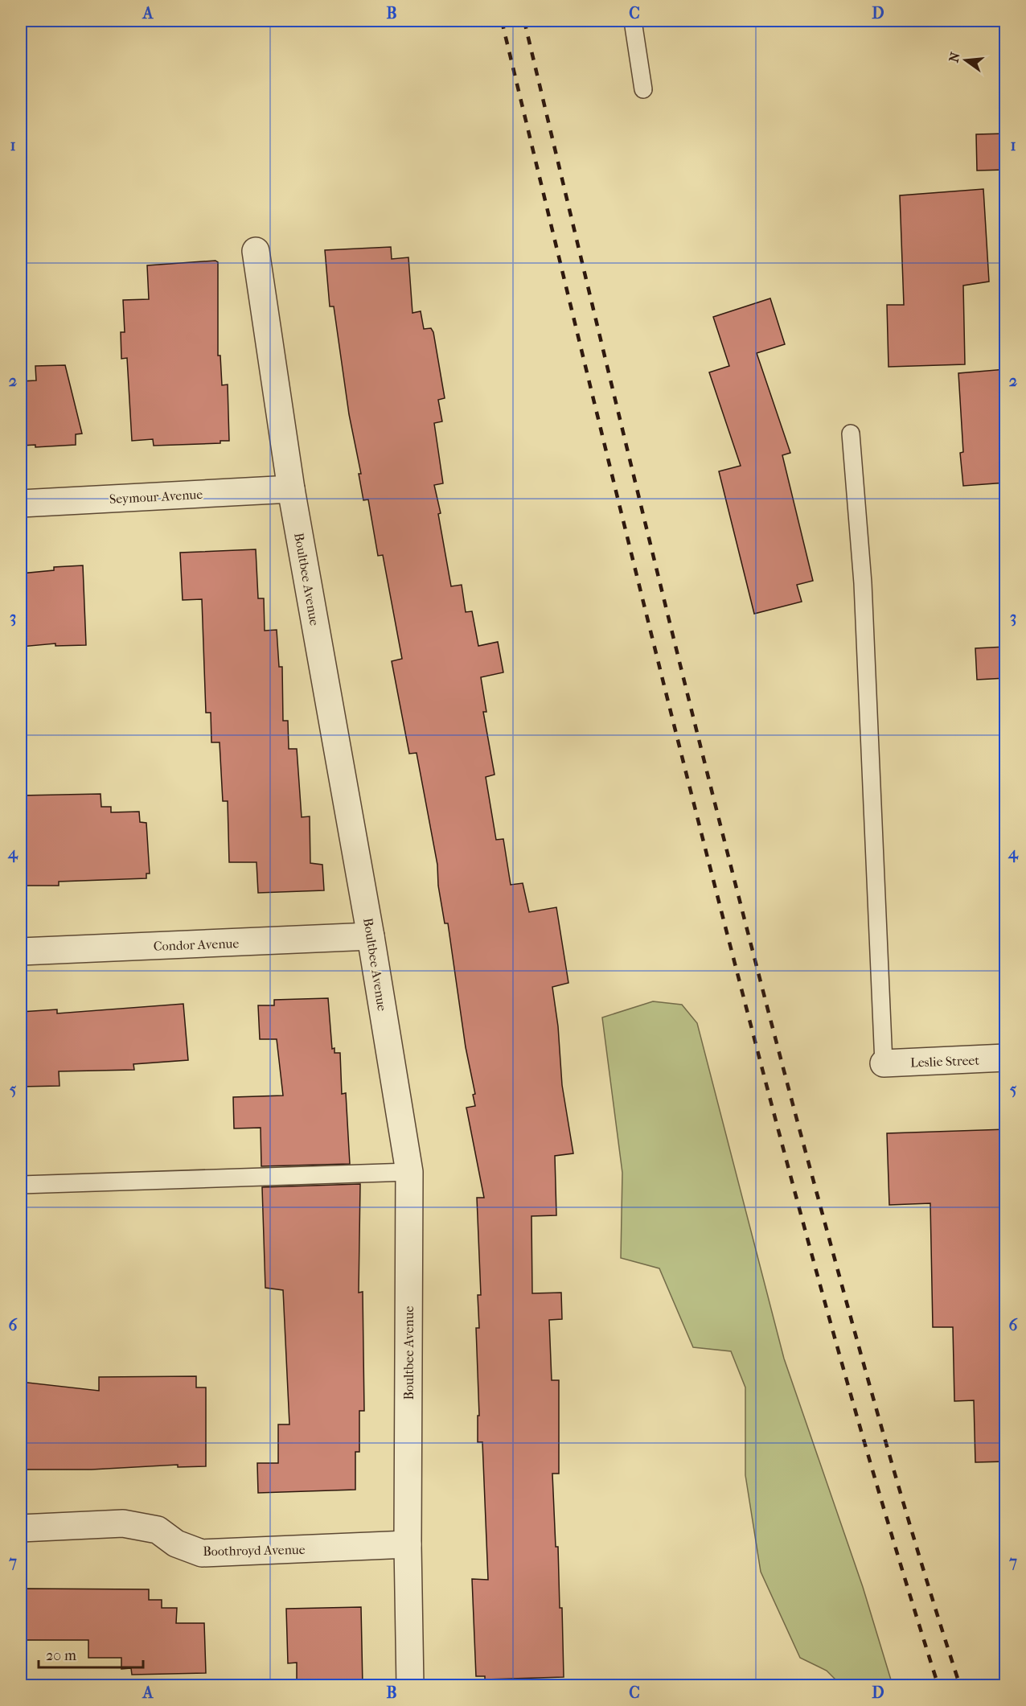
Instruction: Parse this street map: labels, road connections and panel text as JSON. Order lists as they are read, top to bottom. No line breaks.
{"streets":{"street":["Seymour Avenue","Boultbee Avenue","Condor Avenue","Leslie Street","Boothroyd Avenue"]},"crossings":[["Seymour Avenue","Boultbee Avenue"],["Boultbee Avenue","Condor Avenue"],["Boultbee Avenue","Boothroyd Avenue"]],"scale_bar":"20 m","north":"left","grid":{"columns":["A","B","C","D"],"rows":["1","2","3","4","5","6","7"]}}
